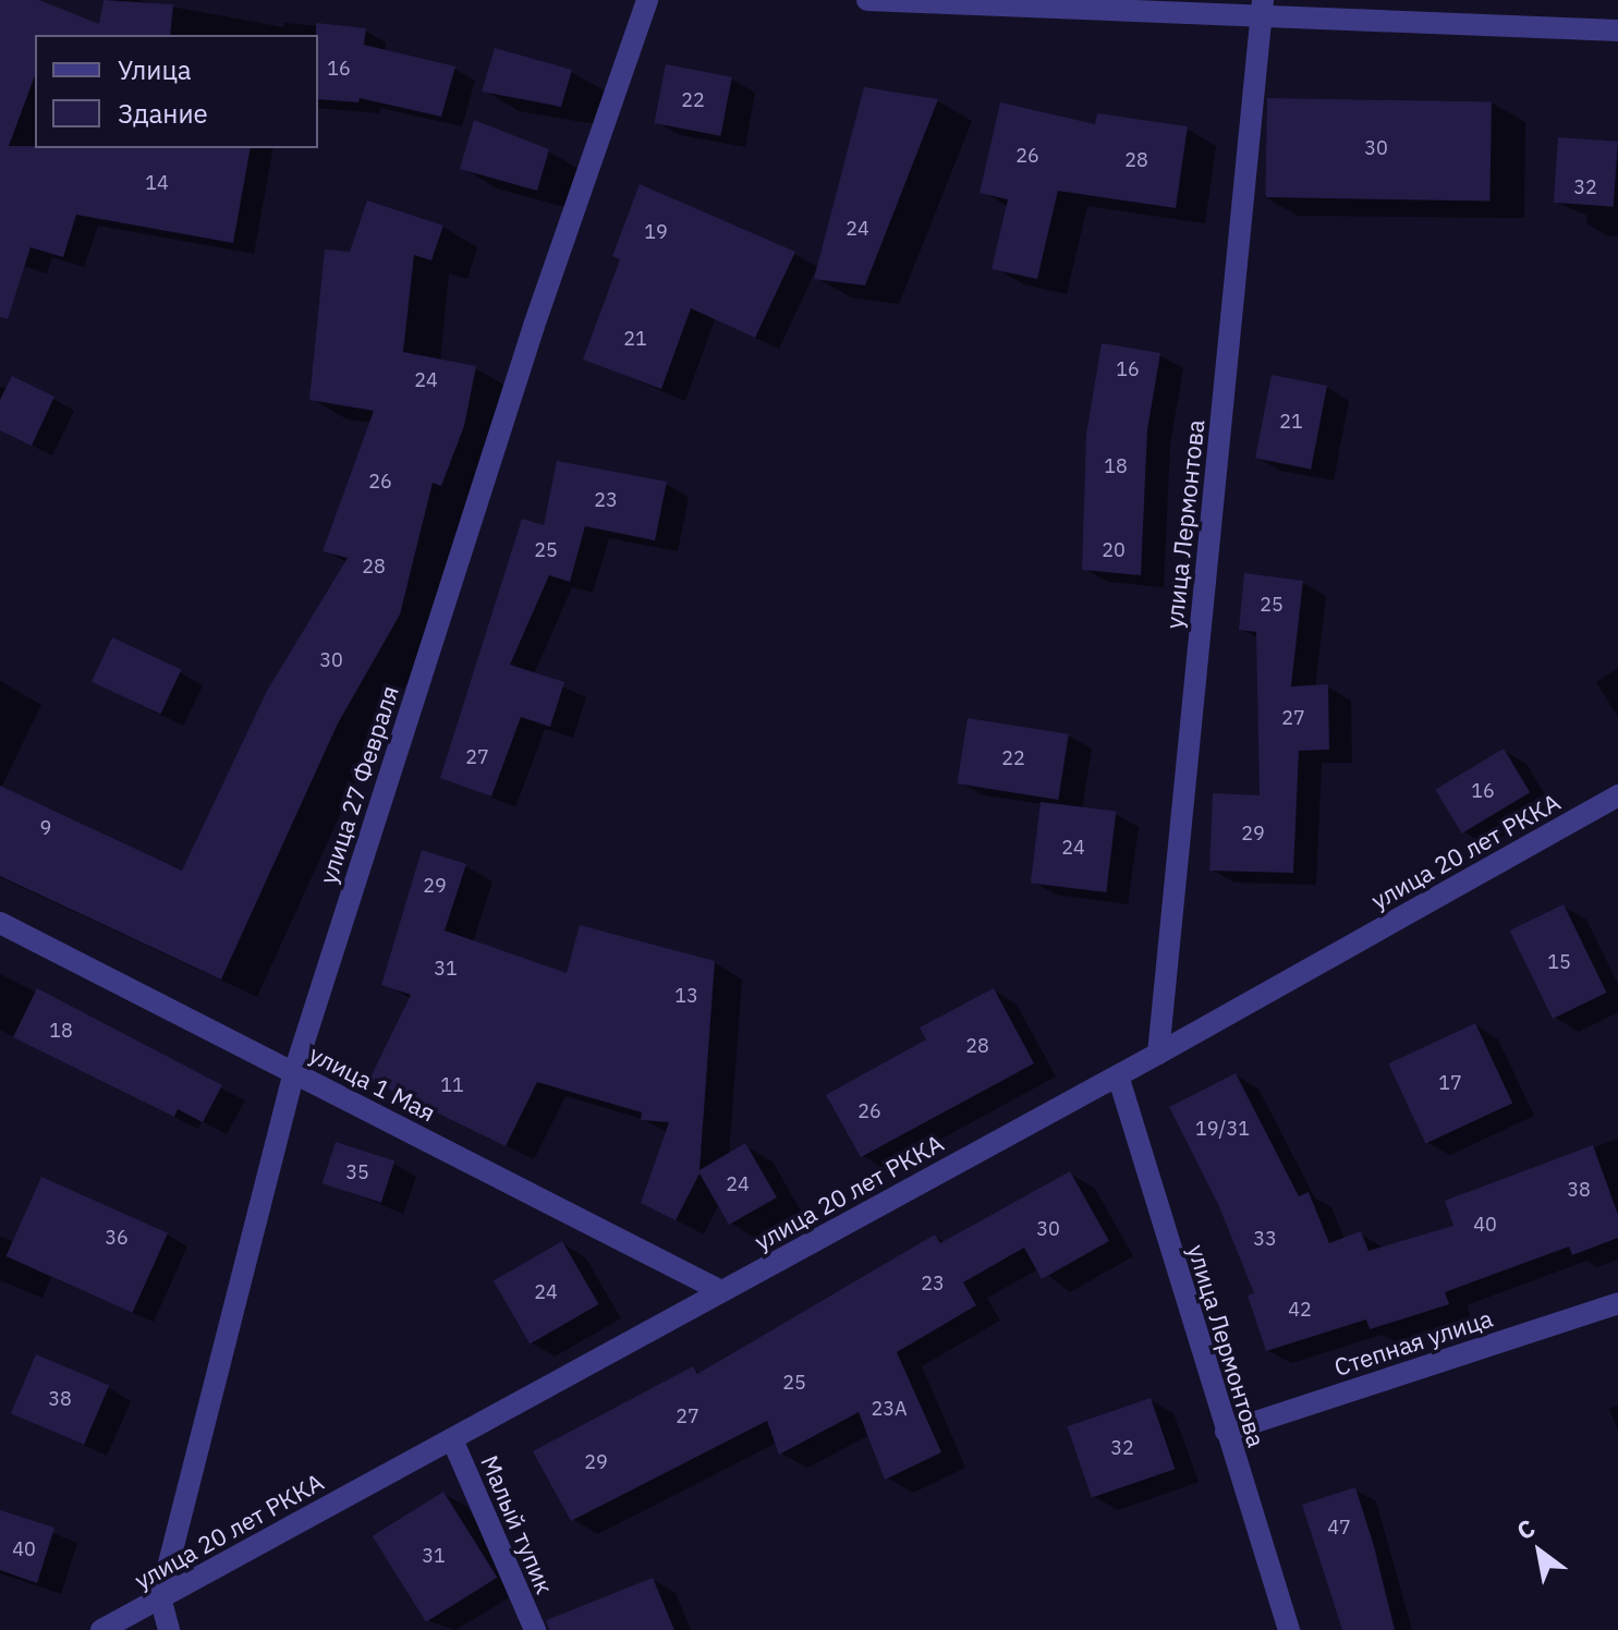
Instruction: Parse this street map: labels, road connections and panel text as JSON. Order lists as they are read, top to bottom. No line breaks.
{"streets":{"street":["улица Лермонтова","улица 27 Февраля","улица 20 лет РККА","улица 1 Мая","Степная улица","Малый тупик"]},"crossings":[["улица Лермонтова","улица 20 лет РККА"],["улица Лермонтова","Степная улица"],["улица 27 Февраля","улица 20 лет РККА"],["улица 27 Февраля","улица 1 Мая"],["улица 20 лет РККА","улица 1 Мая"],["улица 20 лет РККА","Малый тупик"]],"house_numbers":["16","22","30","26","28","14","32","24","19","21","16","24","21","18","26","23","25","20","28","25","30","27","27","22","16","9","29","24","29","15","31","13","18","28","17","11","26","19/31","35","24","38","40","30","36","33","23","24","42","25","38","23А","27","32","29","47","40","31"],"legend":["Улица","Здание"],"north":"top left"}
